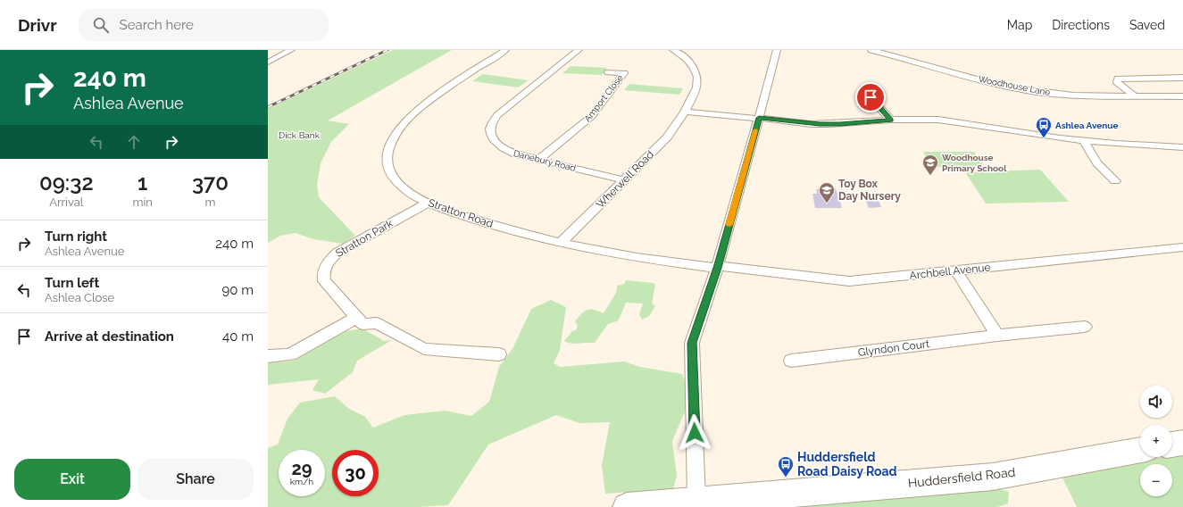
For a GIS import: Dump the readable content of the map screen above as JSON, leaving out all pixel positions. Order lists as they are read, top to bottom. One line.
{"streets":{"main road":["Huddersfield Road"],"street":["Woodhouse Lane","Amport Close","Danebury Road","Wherwell Road","Stratton Road","Stratton Park","Archbell Avenue","Glyndon Court"]},"crossings":[["Amport Close","Danebury Road"],["Danebury Road","Wherwell Road"],["Wherwell Road","Stratton Road"],["Stratton Road","Stratton Park"],["Stratton Road","Archbell Avenue"]],"parks":["Dick Bank"],"places":{"bus stop":["Ashlea Avenue","Huddersfield Road Daisy Road"],"school or university":["Woodhouse Primary School","Toy Box Day Nursery"]},"page":{"header":"Drivr","search":"Search here","nav":["Map","Directions","Saved"],"turn":["240 m","Ashlea Avenue"],"eta":["09:32","Arrival","1","min","370","m"],"list":[{"name":"Turn right","note":"Ashlea Avenue","value":"240 m"},{"name":"Turn left","note":"Ashlea Close","value":"90 m"},{"name":"Arrive at destination","value":"40 m"}],"map_buttons":["+","−"],"speed":"29 km/h","limit":"30","buttons":["Exit","Share"]}}
